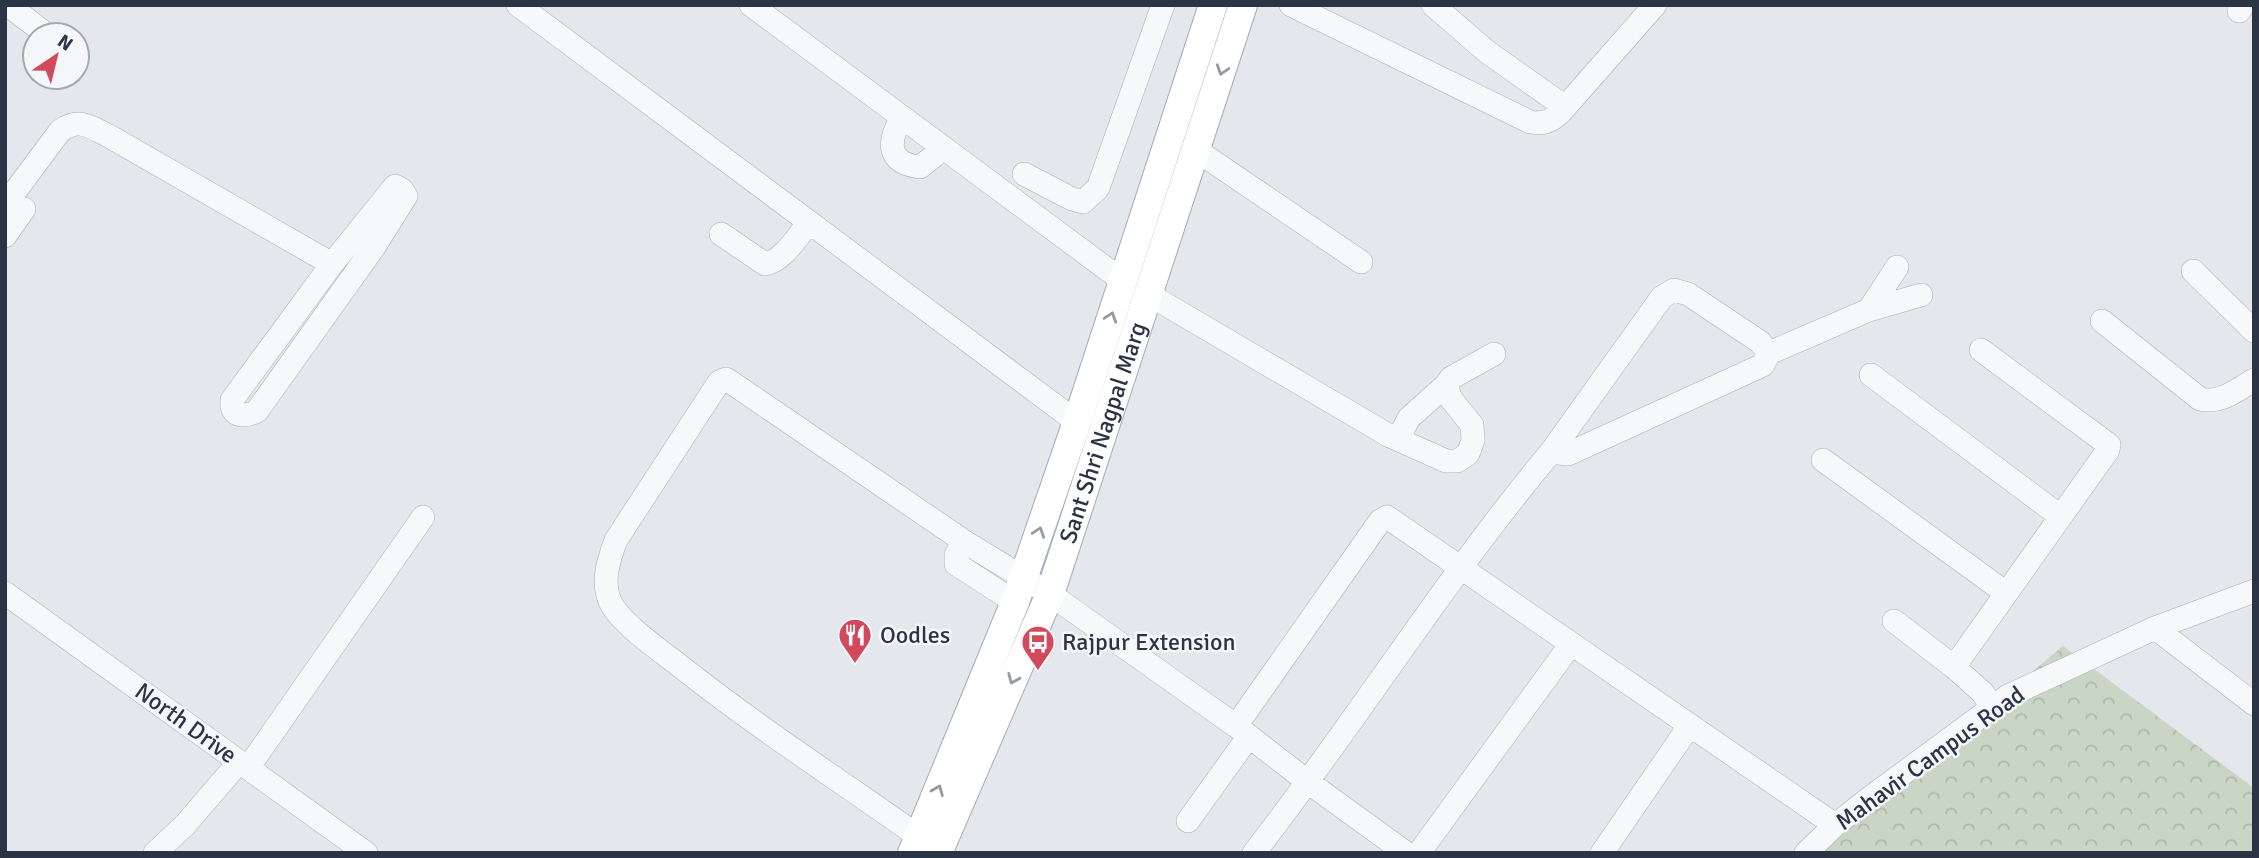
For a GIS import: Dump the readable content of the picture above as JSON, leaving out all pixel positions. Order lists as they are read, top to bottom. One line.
{"streets":{"main road":["Sant Shri Nagpal Marg"],"street":["North Drive","Mahavir Campus Road"]},"places":{"restaurant":["Oodles"],"bus stop":["Rajpur Extension"]},"north":"top right"}
